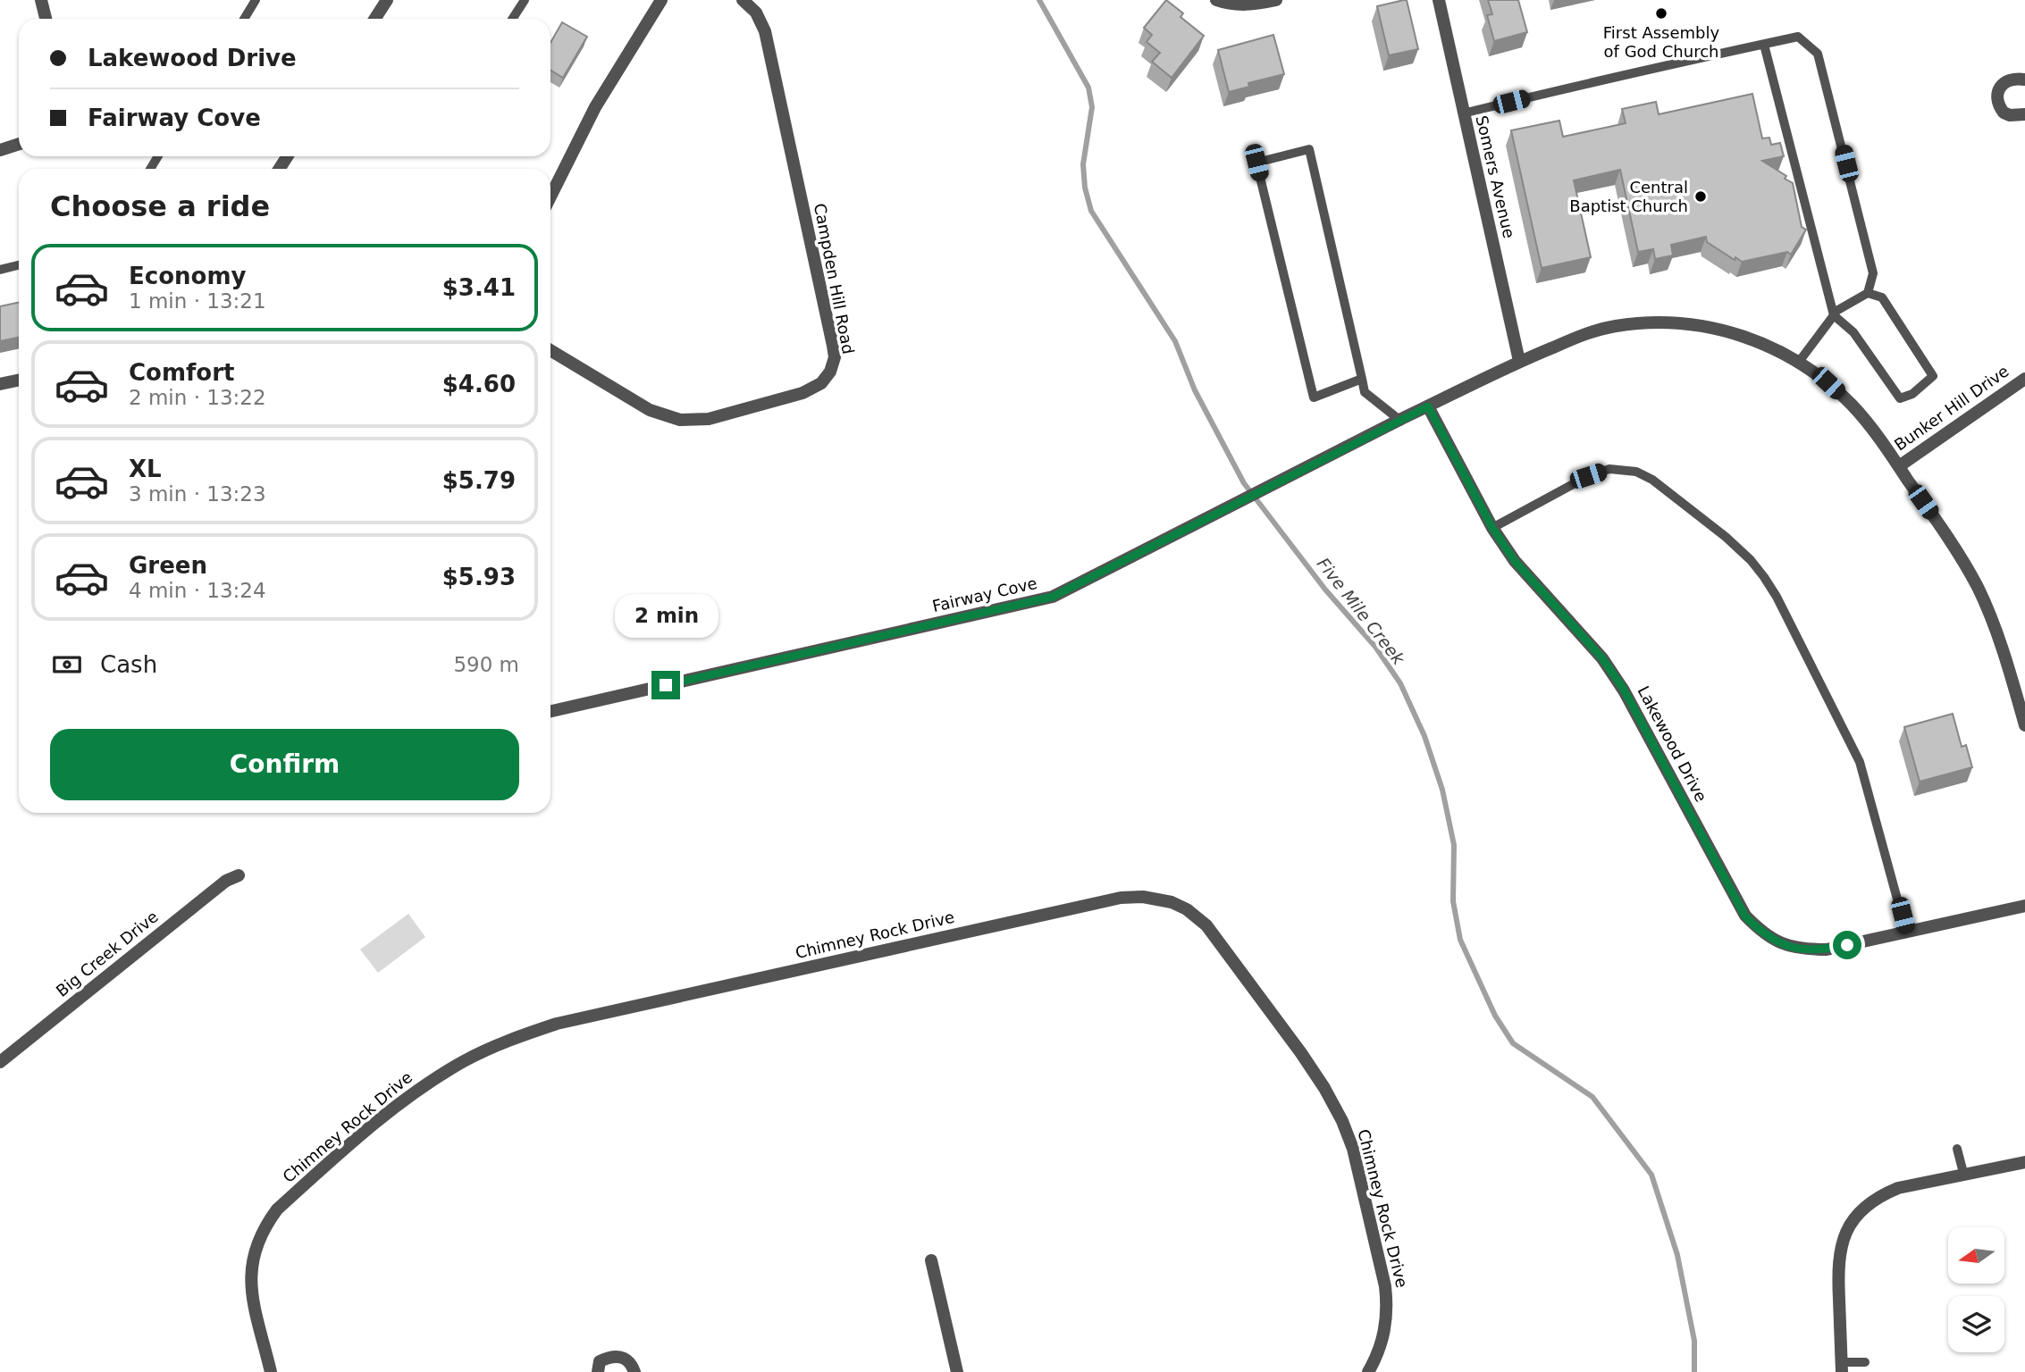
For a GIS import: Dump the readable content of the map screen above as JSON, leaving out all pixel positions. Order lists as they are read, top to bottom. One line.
{"streets":{"street":["Somers Avenue","Campden Hill Road","Bunker Hill Drive","Fairway Cove","Lakewood Drive","Chimney Rock Drive","Big Creek Drive"]},"crossings":[["Fairway Cove","Lakewood Drive"]],"water":["Five Mile Creek"],"places":["First Assembly of God Church","Central Baptist Church"],"north":"left","page":{"banner":["Lakewood Drive","Fairway Cove"],"heading":"Choose a ride","list":[{"name":"Economy","note":"1 min · 13:21","value":"$3.41"},{"name":"Comfort","note":"2 min · 13:22","value":"$4.60"},{"name":"XL","note":"3 min · 13:23","value":"$5.79"},{"name":"Green","note":"4 min · 13:24","value":"$5.93"}],"bubble":"2 min","pay":["Cash","590 m"],"buttons":"Confirm"}}
